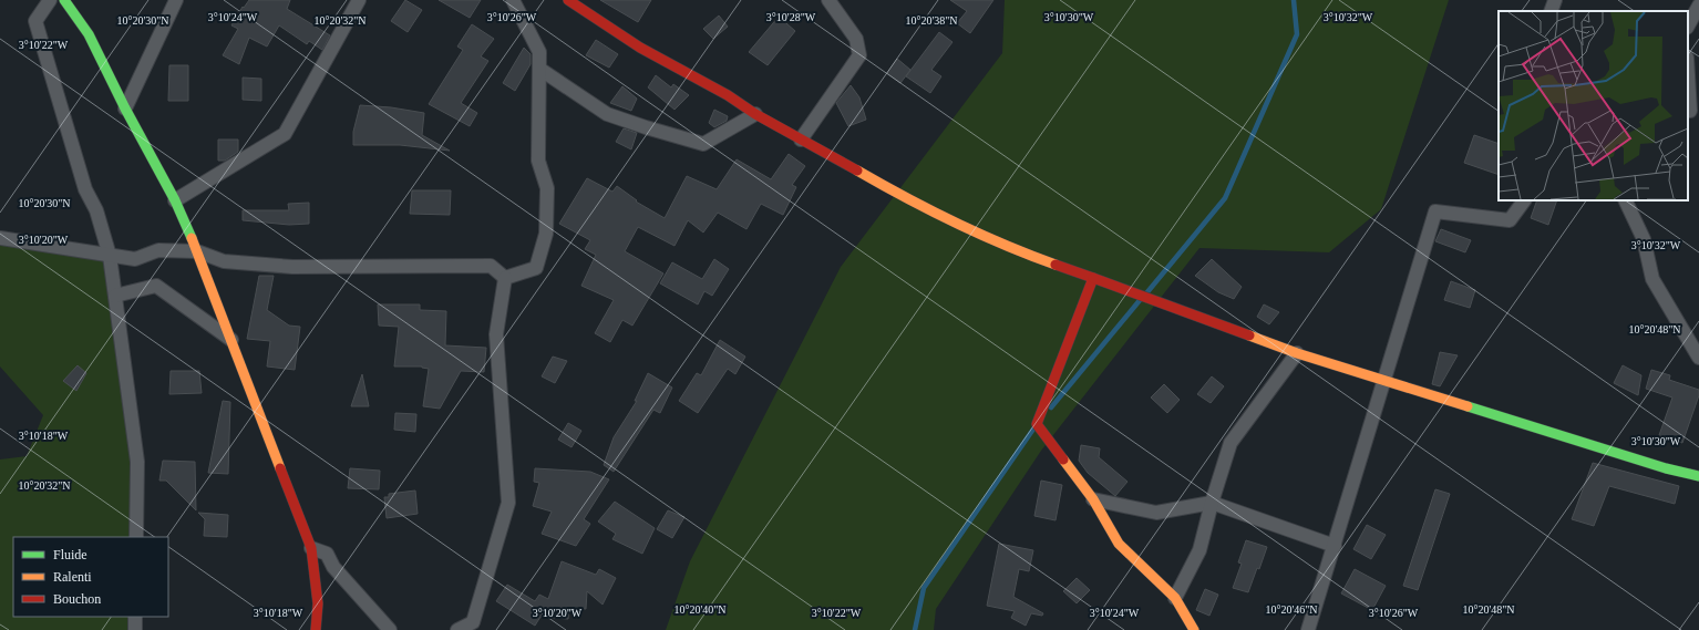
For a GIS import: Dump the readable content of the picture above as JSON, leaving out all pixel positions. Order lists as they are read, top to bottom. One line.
{"legend":["Fluide","Ralenti","Bouchon"],"coordinates":["3°10'24\"W","3°10'26\"W","3°10'28\"W","3°10'30\"W","3°10'32\"W","10°20'30\"N","10°20'32\"N","10°20'38\"N","3°10'22\"W","3°10'20\"W","10°20'48\"N","3°10'18\"W","10°20'40\"N","10°20'46\"N"]}
